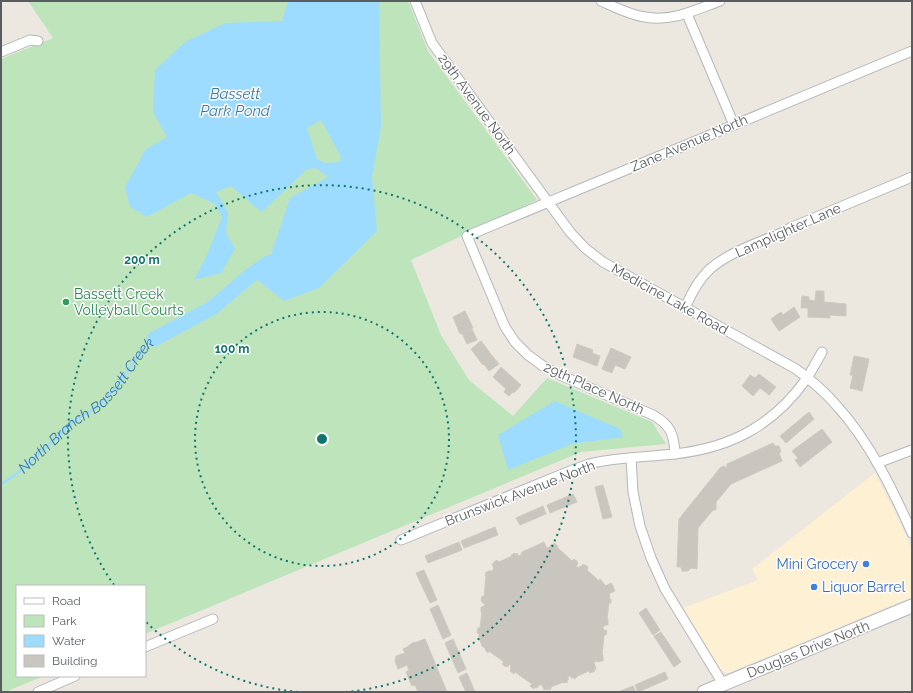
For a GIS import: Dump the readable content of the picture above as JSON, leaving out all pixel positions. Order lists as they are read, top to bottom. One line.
{"streets":{"street":["29th Avenue North","Zane Avenue North","Lamplighter Lane","Medicine Lake Road","29th Place North","Brunswick Avenue North","Douglas Drive North"]},"crossings":[["29th Avenue North","Zane Avenue North"],["29th Avenue North","Medicine Lake Road"],["Zane Avenue North","Medicine Lake Road"],["Zane Avenue North","29th Place North"],["Lamplighter Lane","Medicine Lake Road"],["Medicine Lake Road","Brunswick Avenue North"],["29th Place North","Brunswick Avenue North"]],"water":["Bassett Park Pond","North Branch Bassett Creek"],"places":["Bassett Creek Volleyball Courts","Mini Grocery","Liquor Barrel"],"legend":["Road","Park","Water","Building"],"rings":["200 m","100 m"]}
